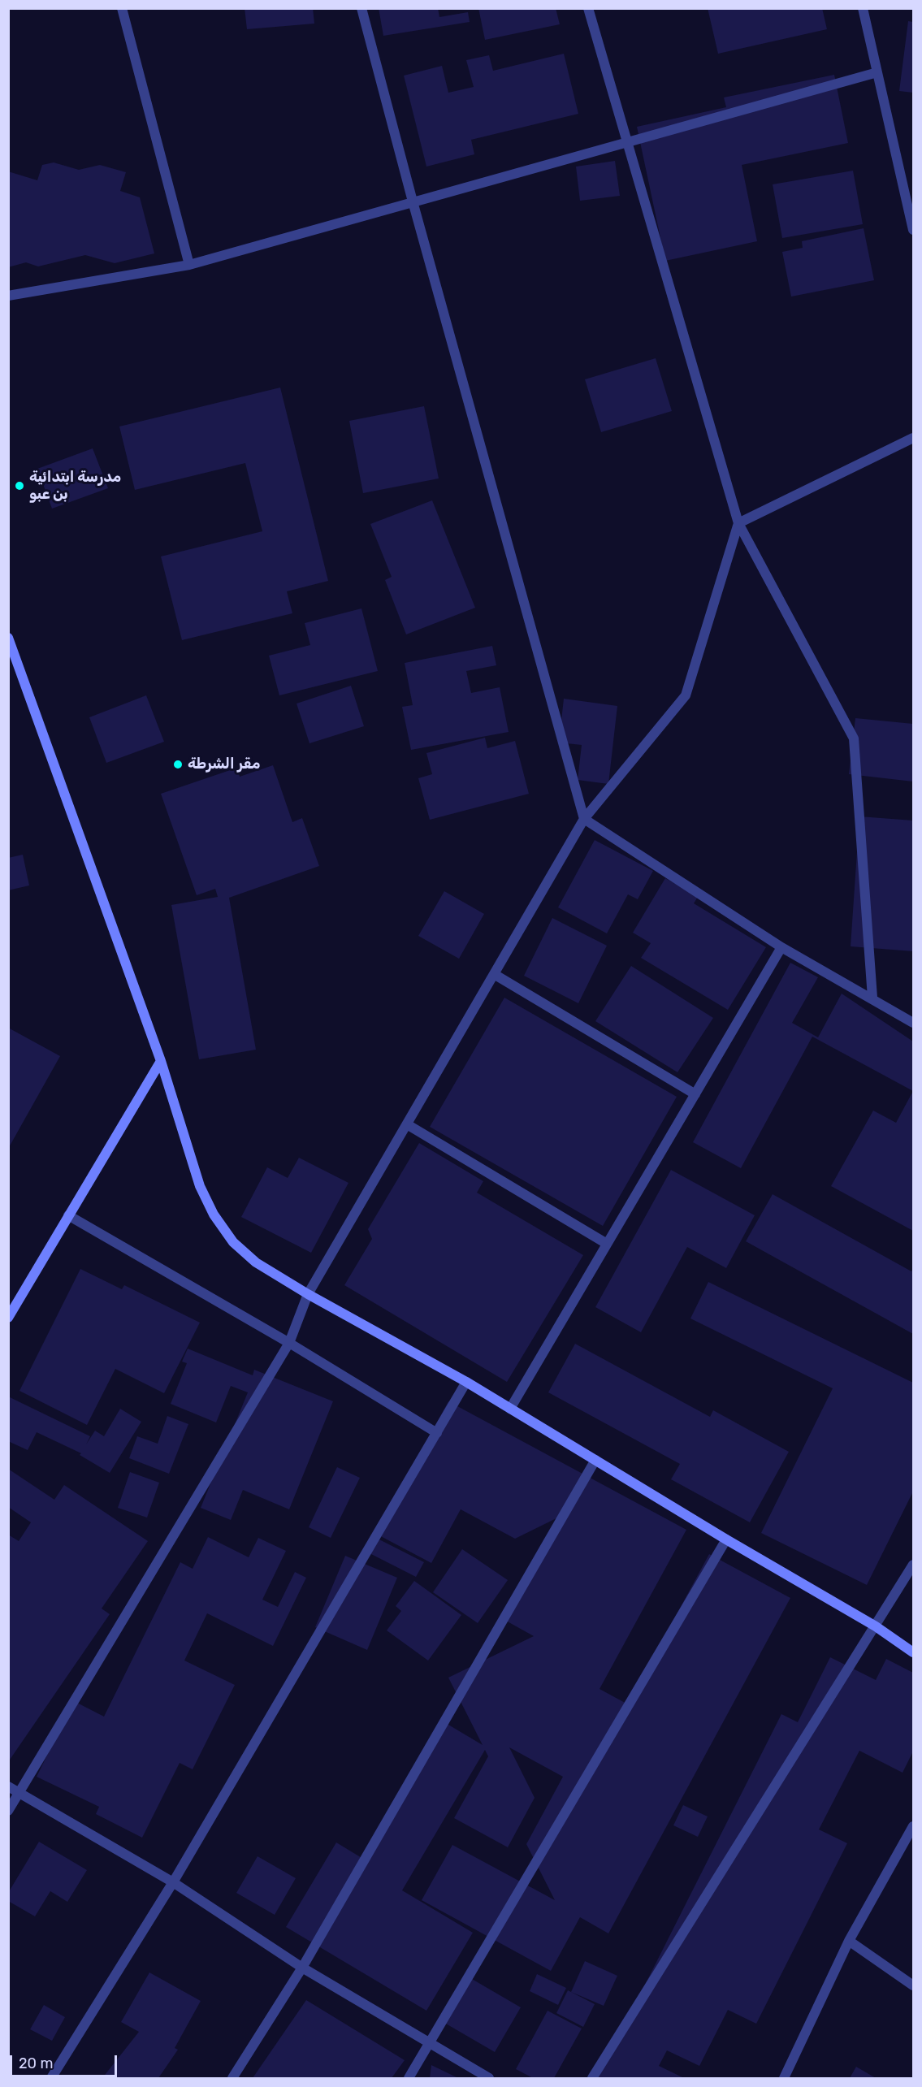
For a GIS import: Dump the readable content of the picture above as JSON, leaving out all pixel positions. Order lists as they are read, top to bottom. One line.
{"places":["مدرسة ابتدائية بن عبو","مقر الشرطة"],"scale_bar":"20 m"}
